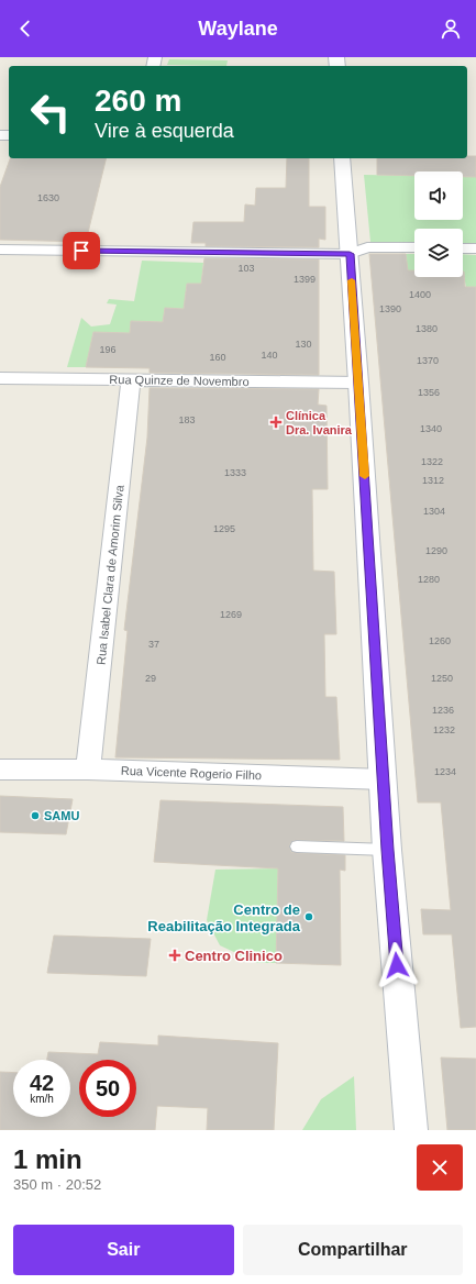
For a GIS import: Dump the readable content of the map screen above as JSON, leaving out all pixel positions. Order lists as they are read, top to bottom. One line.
{"streets":{"street":["Rua Quinze de Novembro","Rua Isabel Clara de Amorim Silva","Rua Vicente Rogerio Filho"]},"crossings":[["Rua Quinze de Novembro","Rua Isabel Clara de Amorim Silva"],["Rua Isabel Clara de Amorim Silva","Rua Vicente Rogerio Filho"]],"places":{"health":["Clínica Dra. Ivanira","Centro Clinico"],"other":["SAMU","Centro de Reabilitação Integrada"]},"house_numbers":["1630","103","1399","1400","1390","1380","130","196","140","160","1370","1356","183","1340","1322","1333","1312","1304","1295","1290","1280","1269","1260","37","29","1250","1236","1232","1234"],"page":{"header":"Waylane","turn":["260 m","Vire à esquerda"],"speed":"42 km/h","limit":"50","heading":["1 min","350 m · 20:52"],"buttons":["Sair","Compartilhar"]}}
